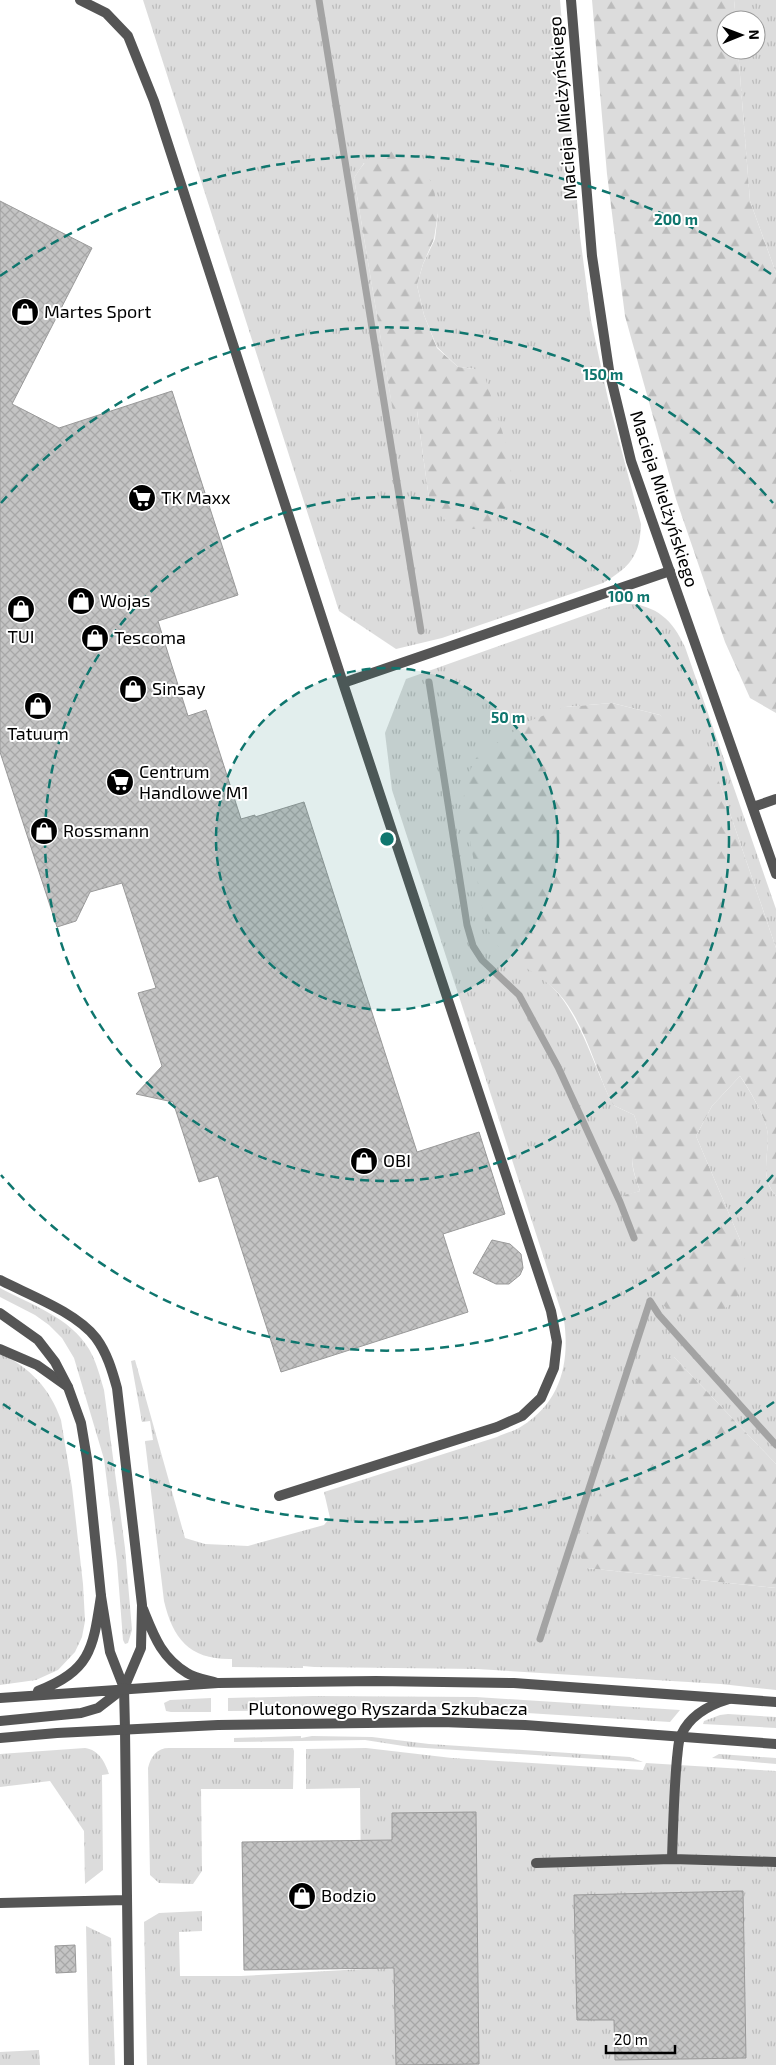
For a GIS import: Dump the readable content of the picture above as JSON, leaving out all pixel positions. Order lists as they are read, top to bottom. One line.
{"streets":{"street":["Macieja Mielżyńskiego","Plutonowego Ryszarda Szkubacza"]},"places":{"shop":["Martes Sport","Wojas","TUI","Tescoma","Sinsay","Tatuum","Rossmann","OBI","Bodzio"],"supermarket":["TK Maxx","Centrum Handlowe M1"]},"scale_bar":"20 m","north":"right","rings":["200 m","150 m","100 m","50 m"]}
